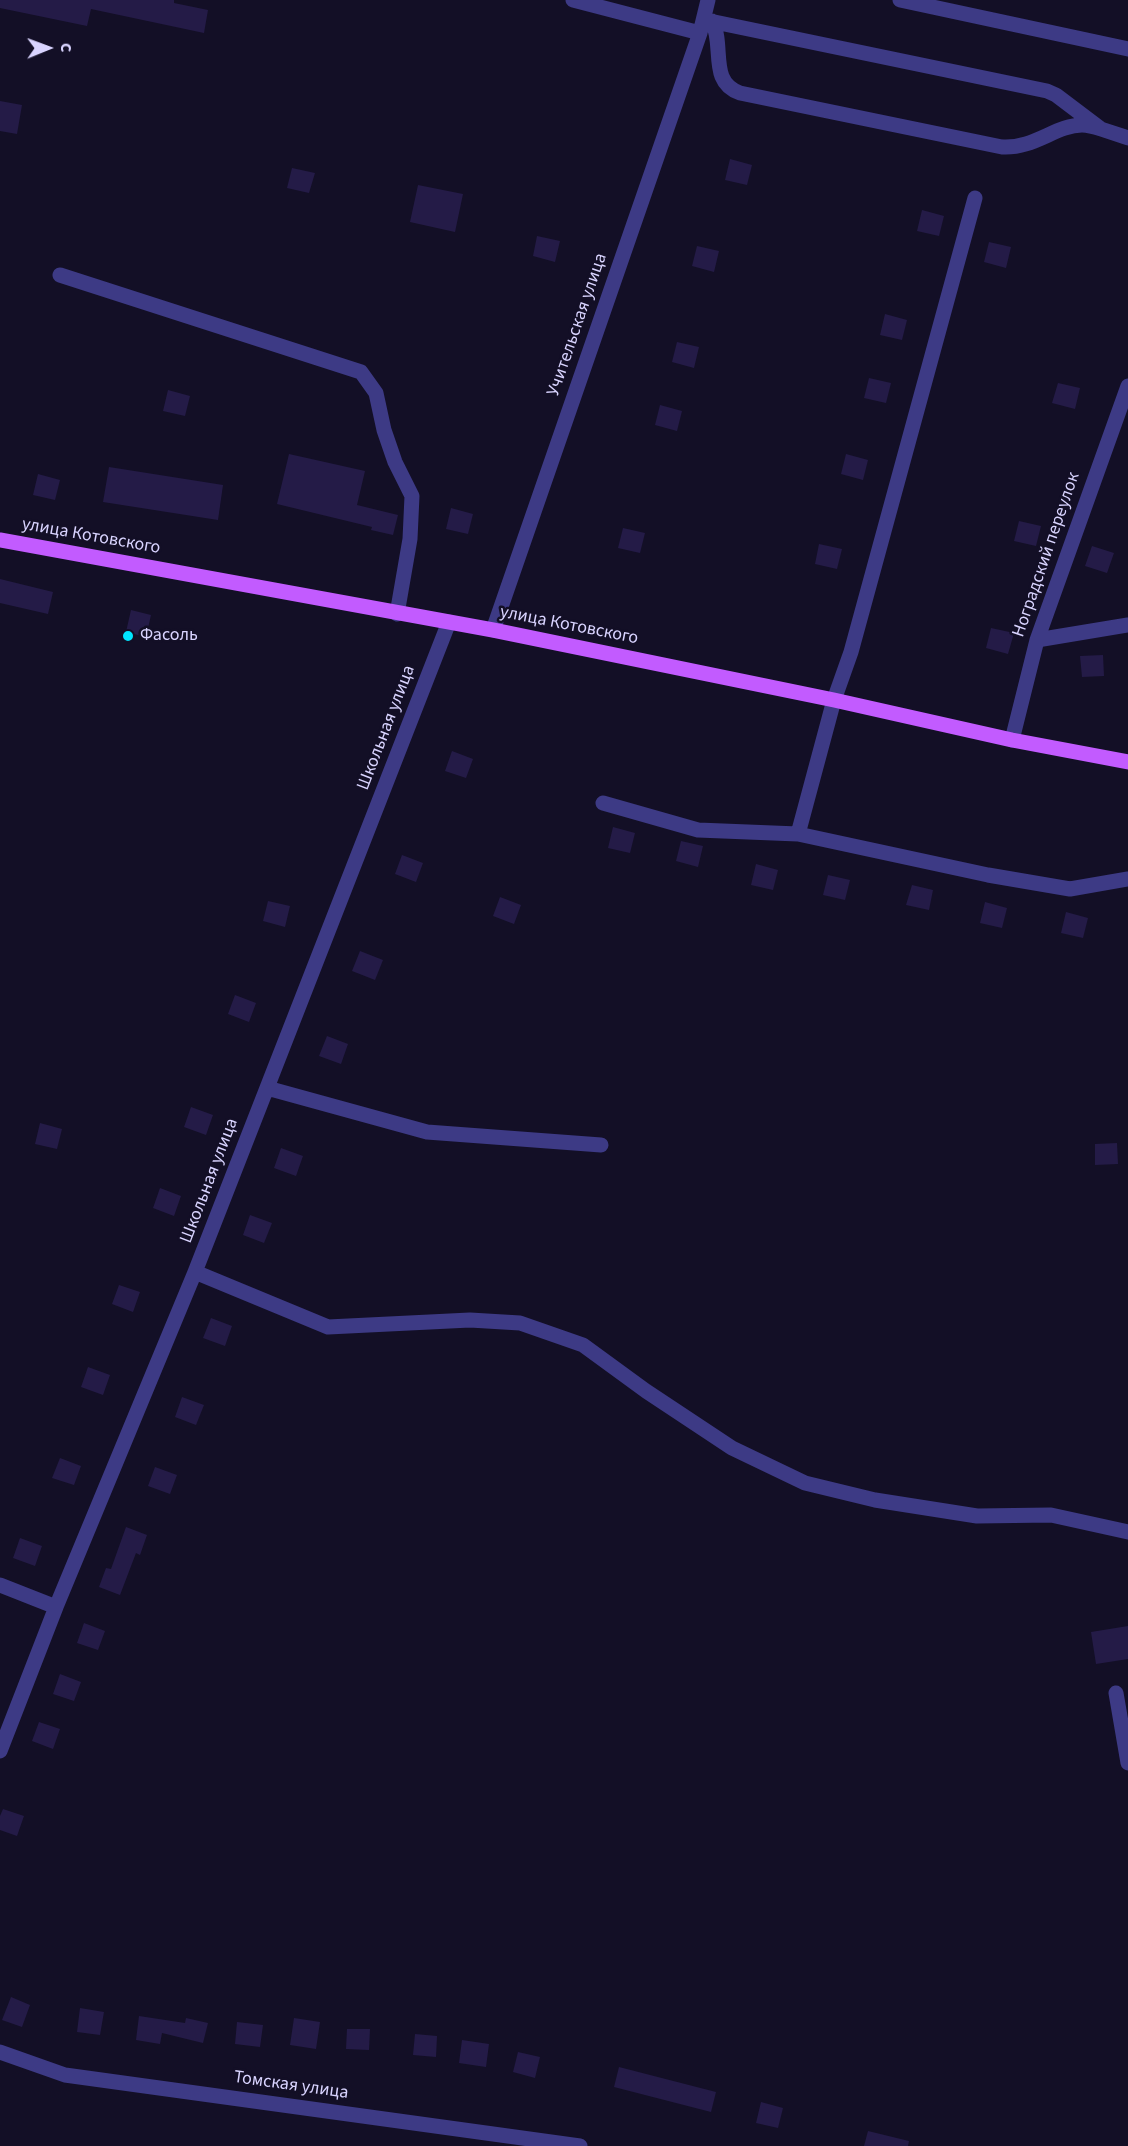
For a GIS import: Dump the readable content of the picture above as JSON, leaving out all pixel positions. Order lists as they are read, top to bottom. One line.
{"streets":{"main road":["улица Котовского"],"street":["Учительская улица","Ноградский переулок","Школьная улица","Томская улица"]},"crossings":[["Учительская улица","улица Котовского"],["улица Котовского","Ноградский переулок"],["улица Котовского","Школьная улица"]],"places":["Фасоль"],"north":"right"}
